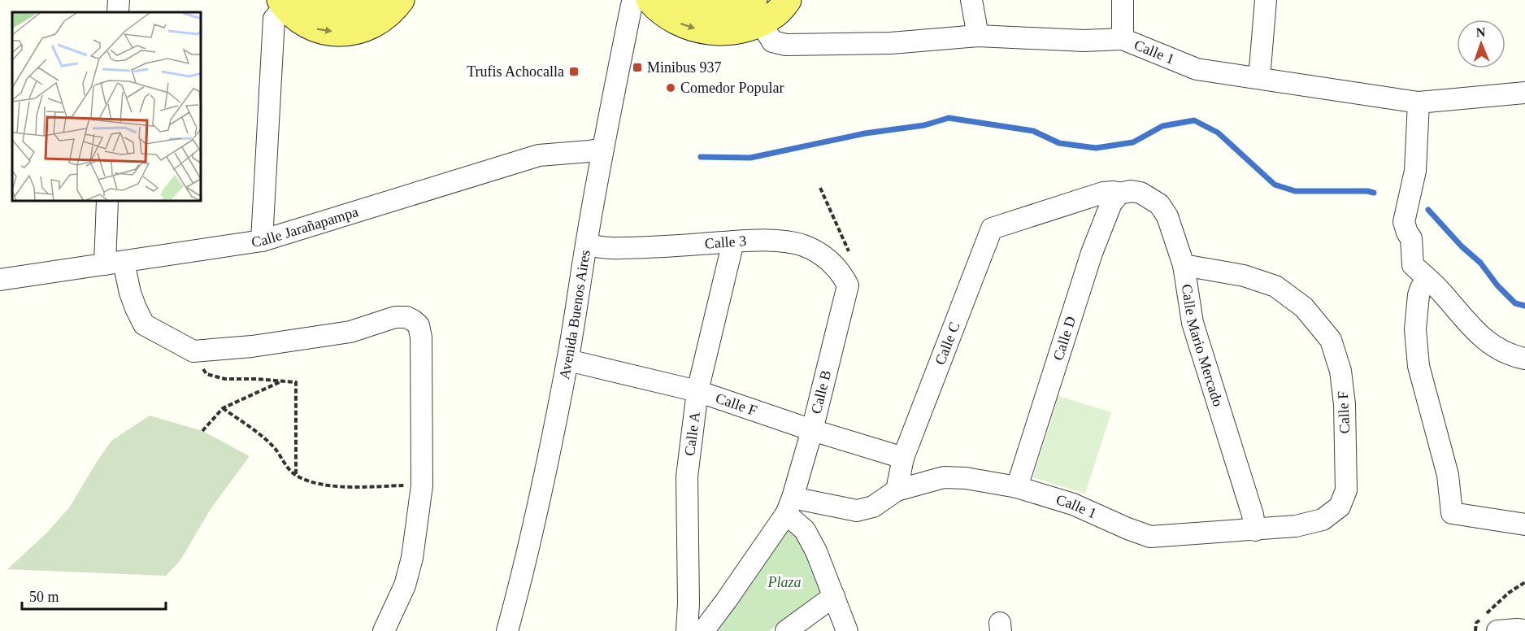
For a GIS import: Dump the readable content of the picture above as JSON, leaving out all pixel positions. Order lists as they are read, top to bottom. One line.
{"streets":{"street":["Calle 1","Calle Jarañapampa","Calle 3","Avenida Buenos Aires","Calle D","Calle C","Calle Mario Mercado","Calle B","Calle F","Calle A"]},"crossings":[["Calle 1","Calle D"],["Calle 1","Calle C"],["Calle 1","Calle Mario Mercado"],["Calle 1","Calle B"],["Calle 1","Calle F"],["Calle Jarañapampa","Avenida Buenos Aires"],["Calle 3","Avenida Buenos Aires"],["Calle 3","Calle B"],["Calle 3","Calle A"],["Avenida Buenos Aires","Calle F"],["Calle D","Calle C"],["Calle D","Calle Mario Mercado"],["Calle C","Calle Mario Mercado"],["Calle C","Calle F"],["Calle Mario Mercado","Calle F"],["Calle B","Calle F"],["Calle F","Calle A"]],"parks":["Plaza"],"places":{"transit":["Minibus 937","Trufis Achocalla"],"other":["Comedor Popular"]},"scale_bar":"50 m","north":"top"}
